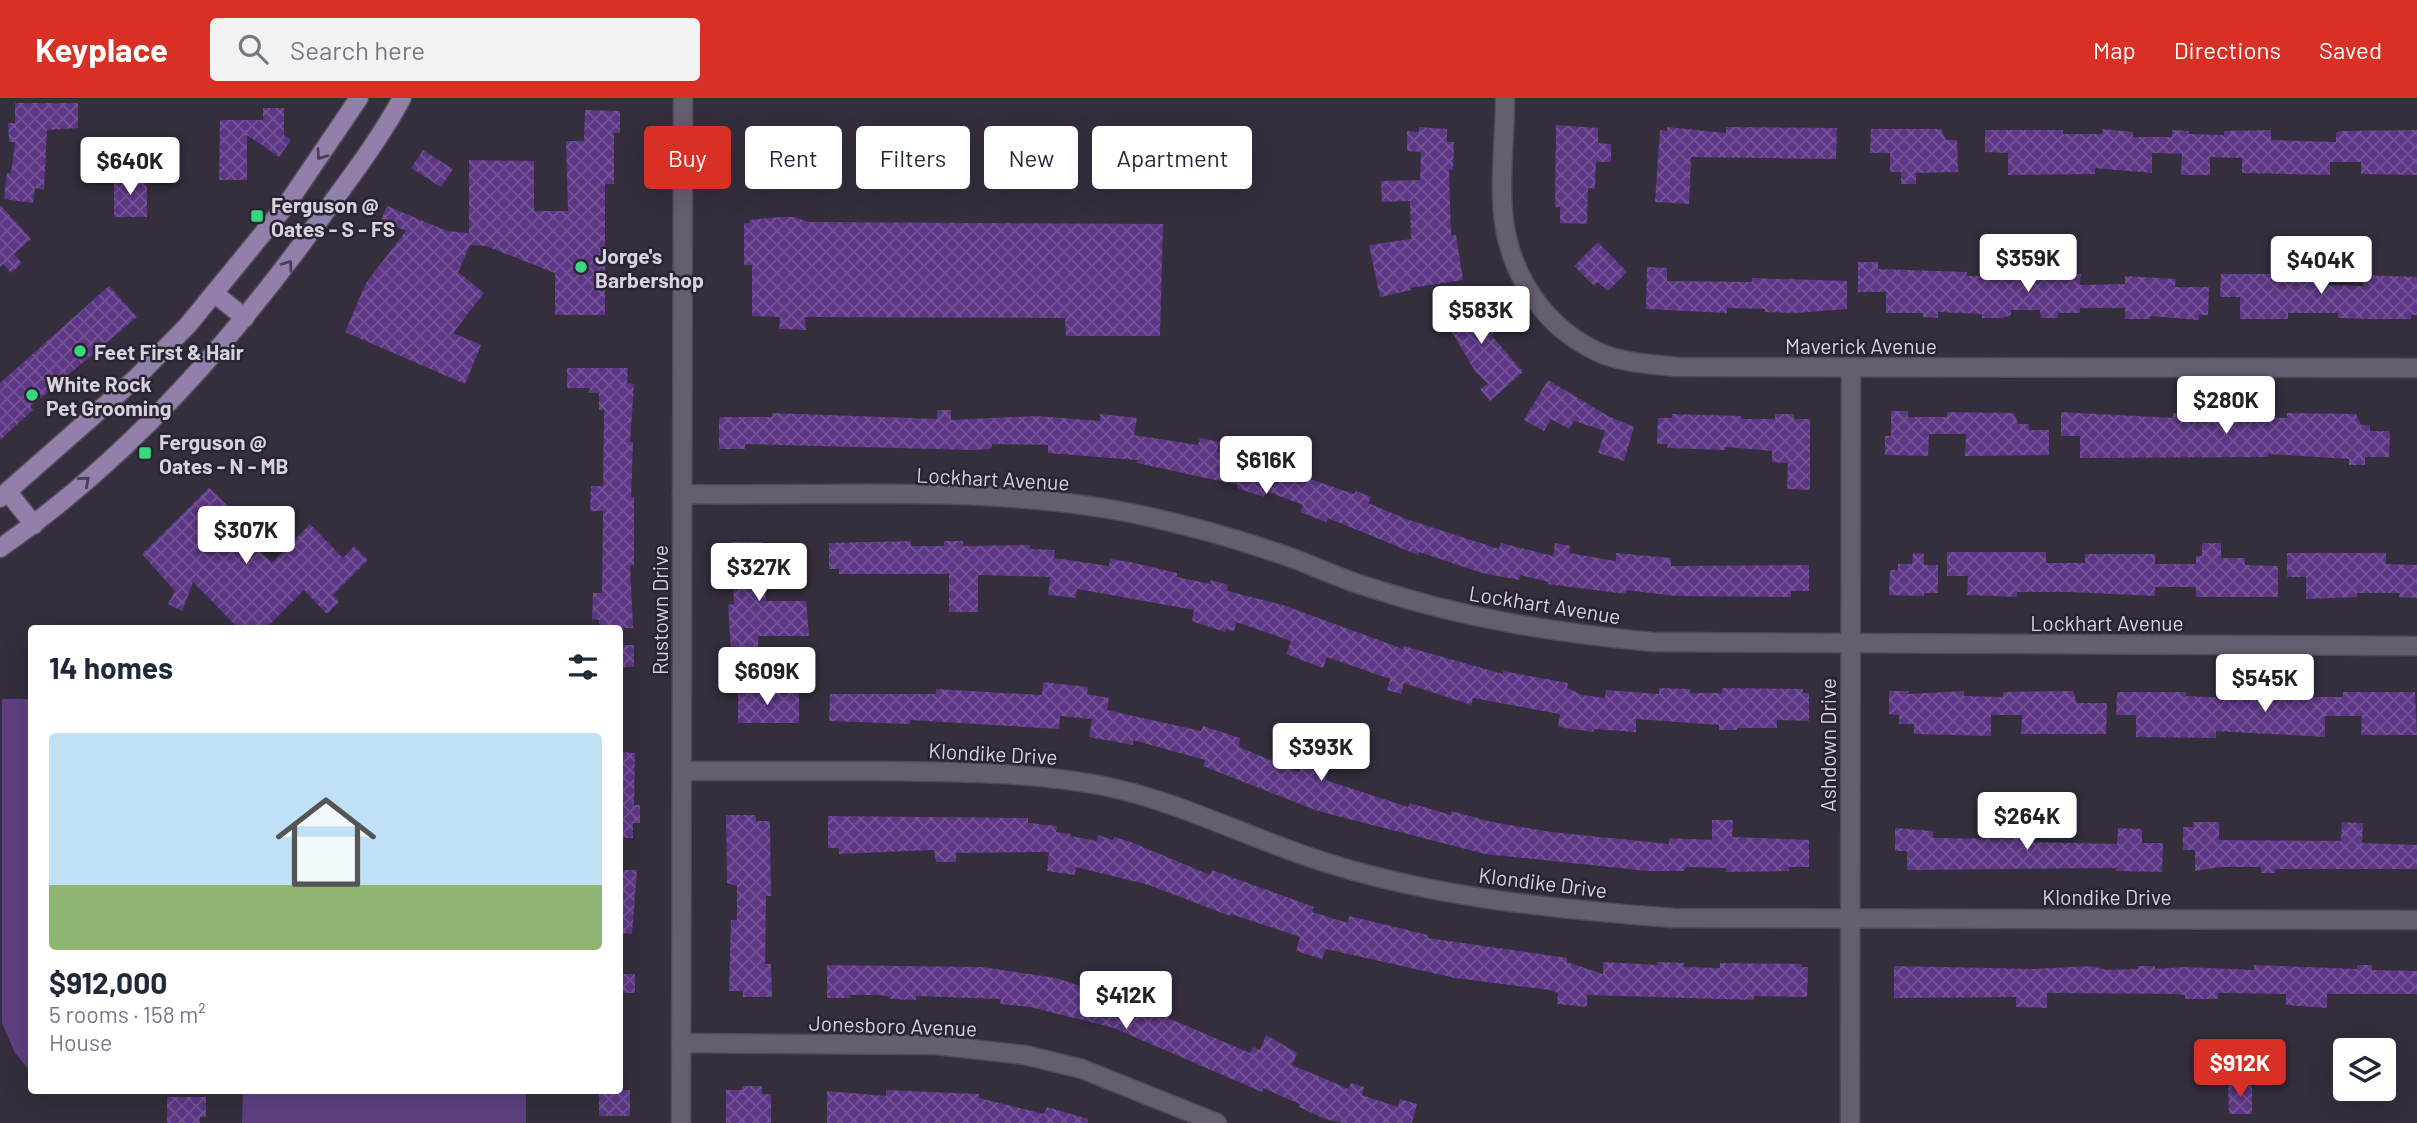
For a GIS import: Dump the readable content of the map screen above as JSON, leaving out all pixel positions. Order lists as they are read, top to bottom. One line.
{"streets":{"street":["Maverick Avenue","Lockhart Avenue","Rustown Drive","Ashdown Drive","Klondike Drive","Jonesboro Avenue"]},"crossings":[["Maverick Avenue","Ashdown Drive"],["Lockhart Avenue","Rustown Drive"],["Lockhart Avenue","Ashdown Drive"],["Rustown Drive","Klondike Drive"],["Rustown Drive","Jonesboro Avenue"],["Ashdown Drive","Klondike Drive"]],"places":{"transit":["Ferguson @ Oates - S - FS","Ferguson @ Oates - N - MB"],"other":["Jorge's Barbershop","Feet First & Hair","White Rock Pet Grooming"]},"page":{"header":"Keyplace","search":"Search here","nav":["Map","Directions","Saved"],"chip":["Buy","Rent","Filters","New","Apartment"],"price":["$640K","$359K","$404K","$583K","$280K","$616K","$307K","$327K","$609K","$545K","$393K","$264K","$412K","$912K"],"heading":"14 homes","list":[{"name":"$912,000","note":"5 rooms · 158 m² · House"}]}}
